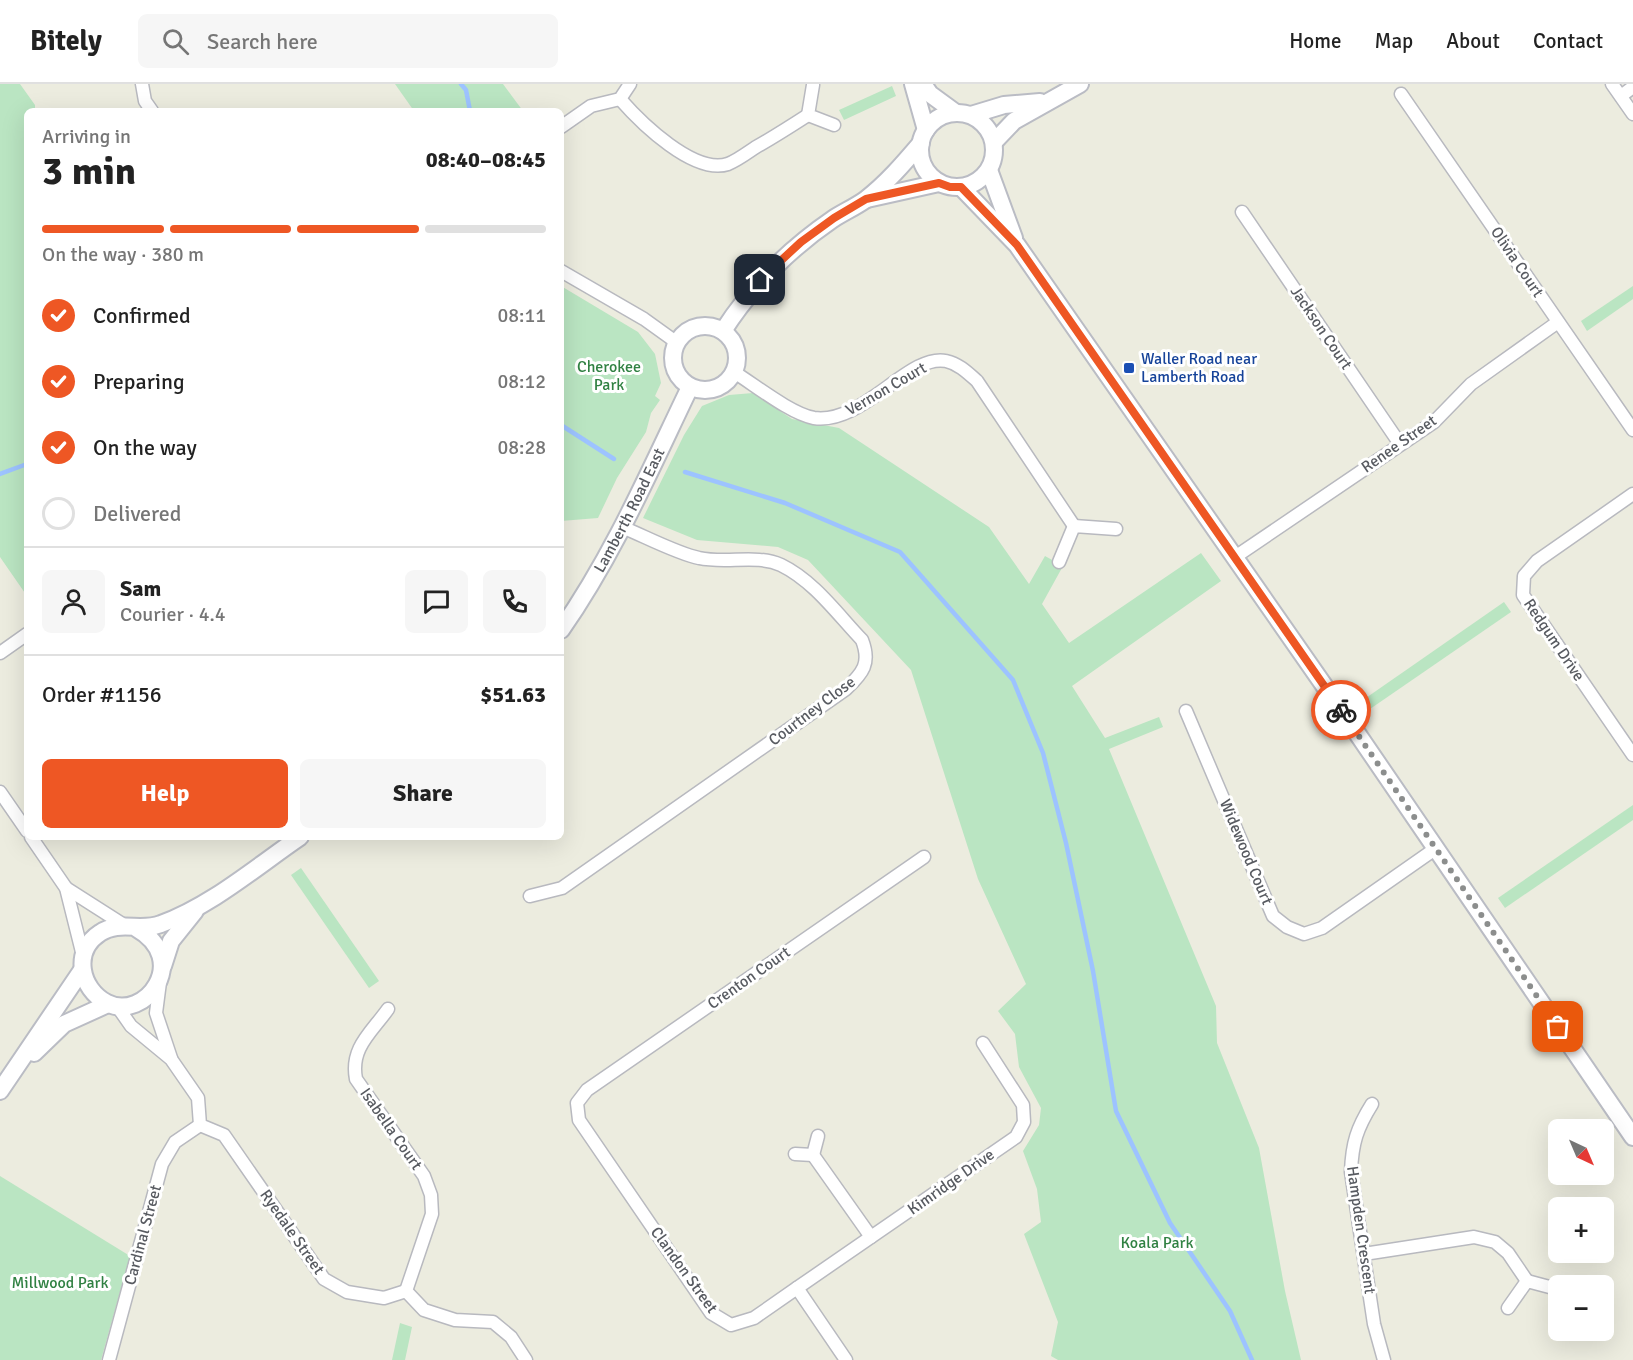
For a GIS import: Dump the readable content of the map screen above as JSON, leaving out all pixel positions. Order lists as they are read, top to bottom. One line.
{"streets":{"street":["Olivia Court","Jackson Court","Vernon Court","Renee Street","Lamberth Road East","Redgum Drive","Courtney Close","Widewood Court","Crenton Court","Isabella Court","Kimridge Drive","Hampden Crescent","Ryedale Street","Cardinal Street","Clandon Street"]},"crossings":[["Olivia Court","Renee Street"],["Jackson Court","Renee Street"],["Vernon Court","Lamberth Road East"],["Lamberth Road East","Courtney Close"],["Crenton Court","Clandon Street"],["Isabella Court","Ryedale Street"],["Kimridge Drive","Clandon Street"],["Ryedale Street","Cardinal Street"]],"parks":["Cherokee Park","Koala Park","Millwood Park"],"places":{"transit":["Waller Road near Lamberth Road"]},"north":"bottom right","page":{"header":"Bitely","search":"Search here","nav":["Home","Map","About","Contact"],"heading":["3 min","Arriving in","08:40–08:45"],"panel":["Sam","Courier · 4.4","Order #1156","$51.63"],"bar":"On the way · 380 m","list":[["Confirmed","08:11"],["Preparing","08:12"],["On the way","08:28"],"Delivered"],"buttons":["Help","Share"],"map_buttons":["+","−"]}}
